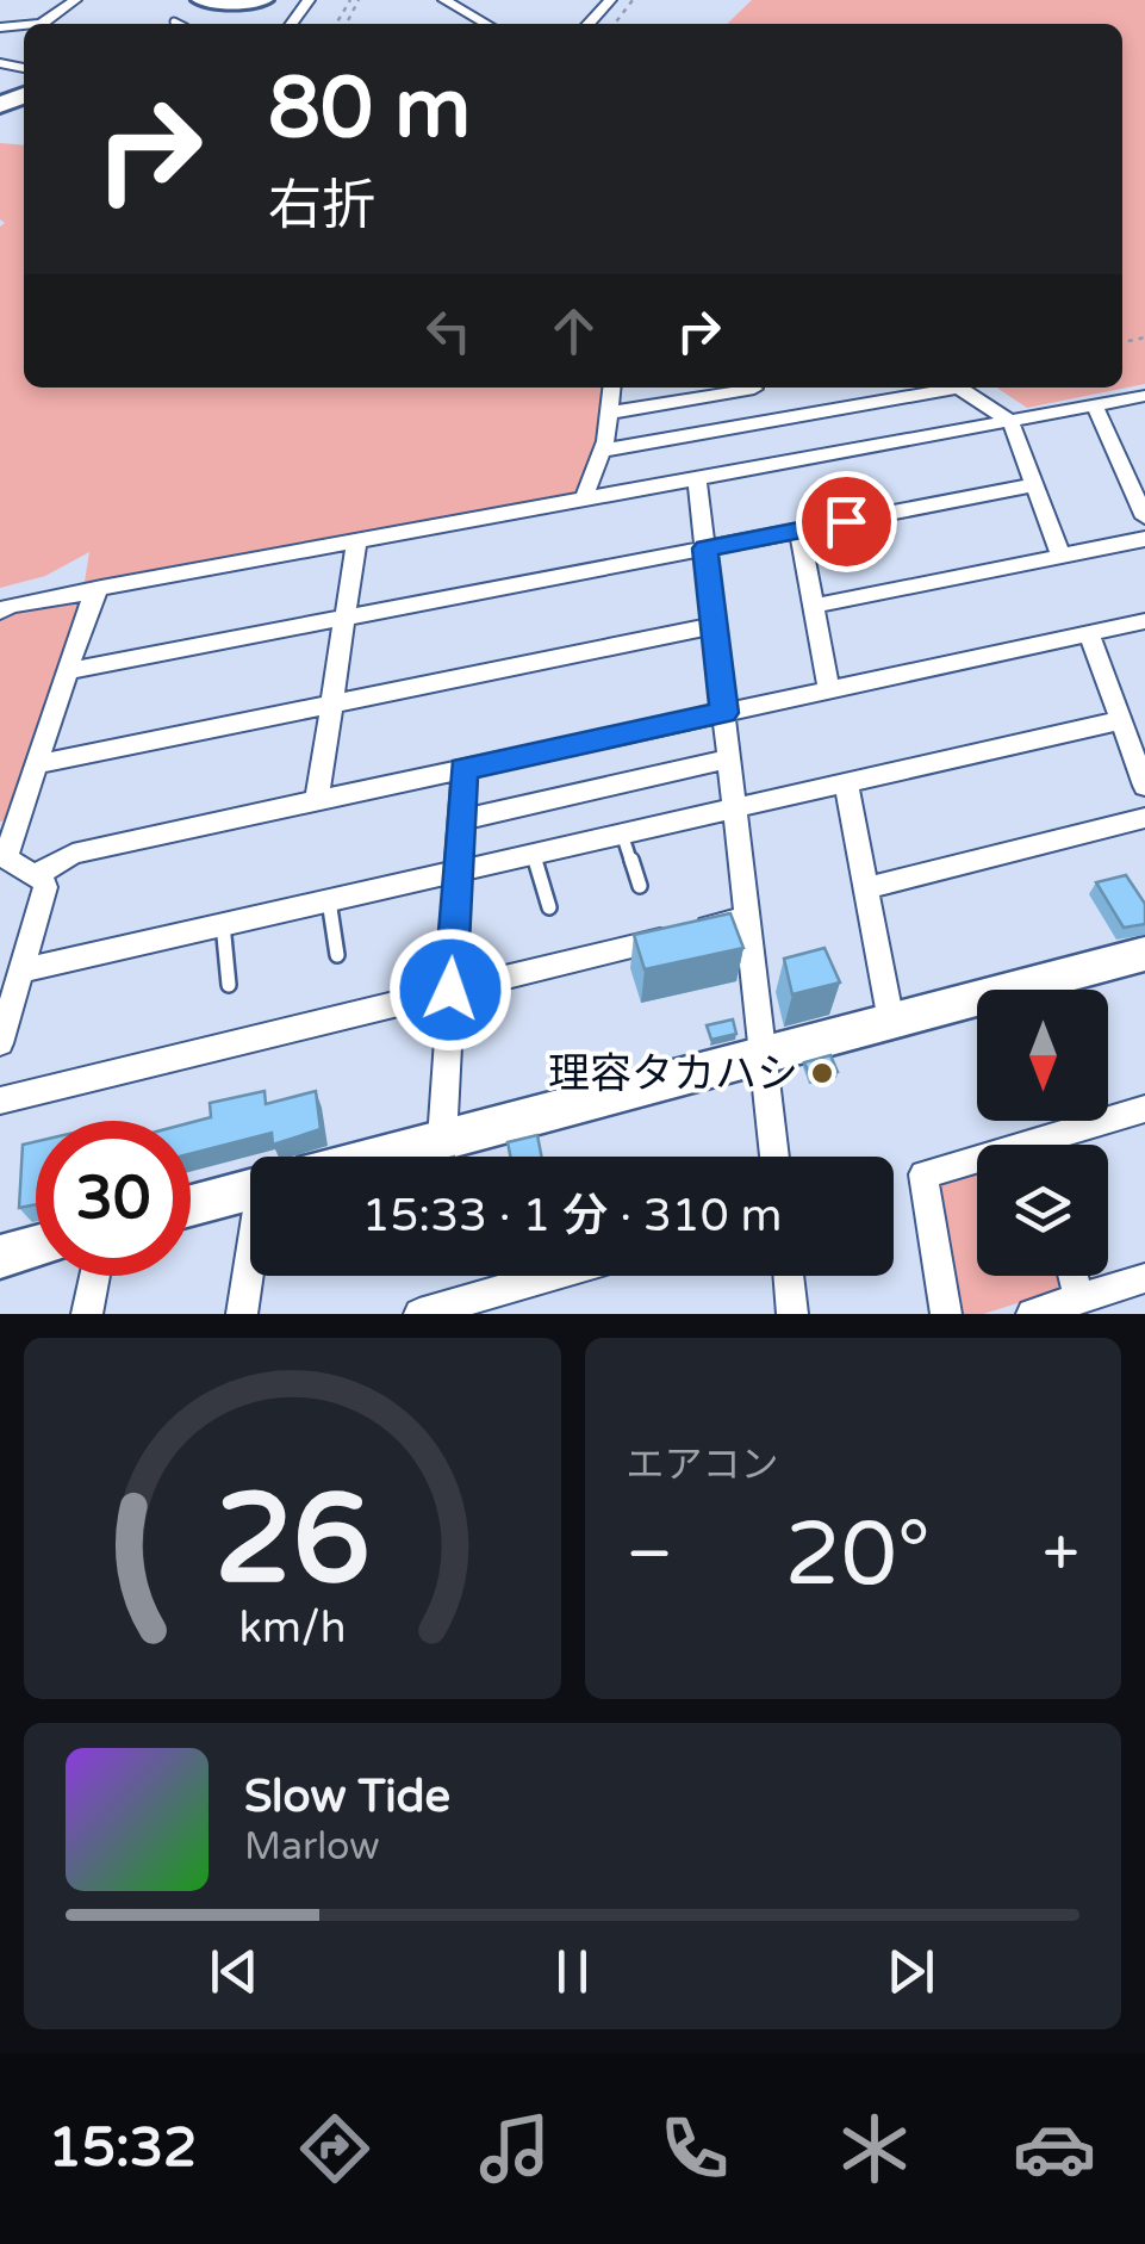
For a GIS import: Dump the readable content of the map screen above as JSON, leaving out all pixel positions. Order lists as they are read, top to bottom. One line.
{"places":["理容タカハシ"],"north":"bottom","page":{"turn":["80 m","右折"],"limit":"30","trip":"15:33 · 1 分 · 310 m","tile":"エアコン","heat":["−","20°","+"],"song":["Slow Tide","Marlow"],"tabs":"15:32","gauge":["26","km/h"]}}
